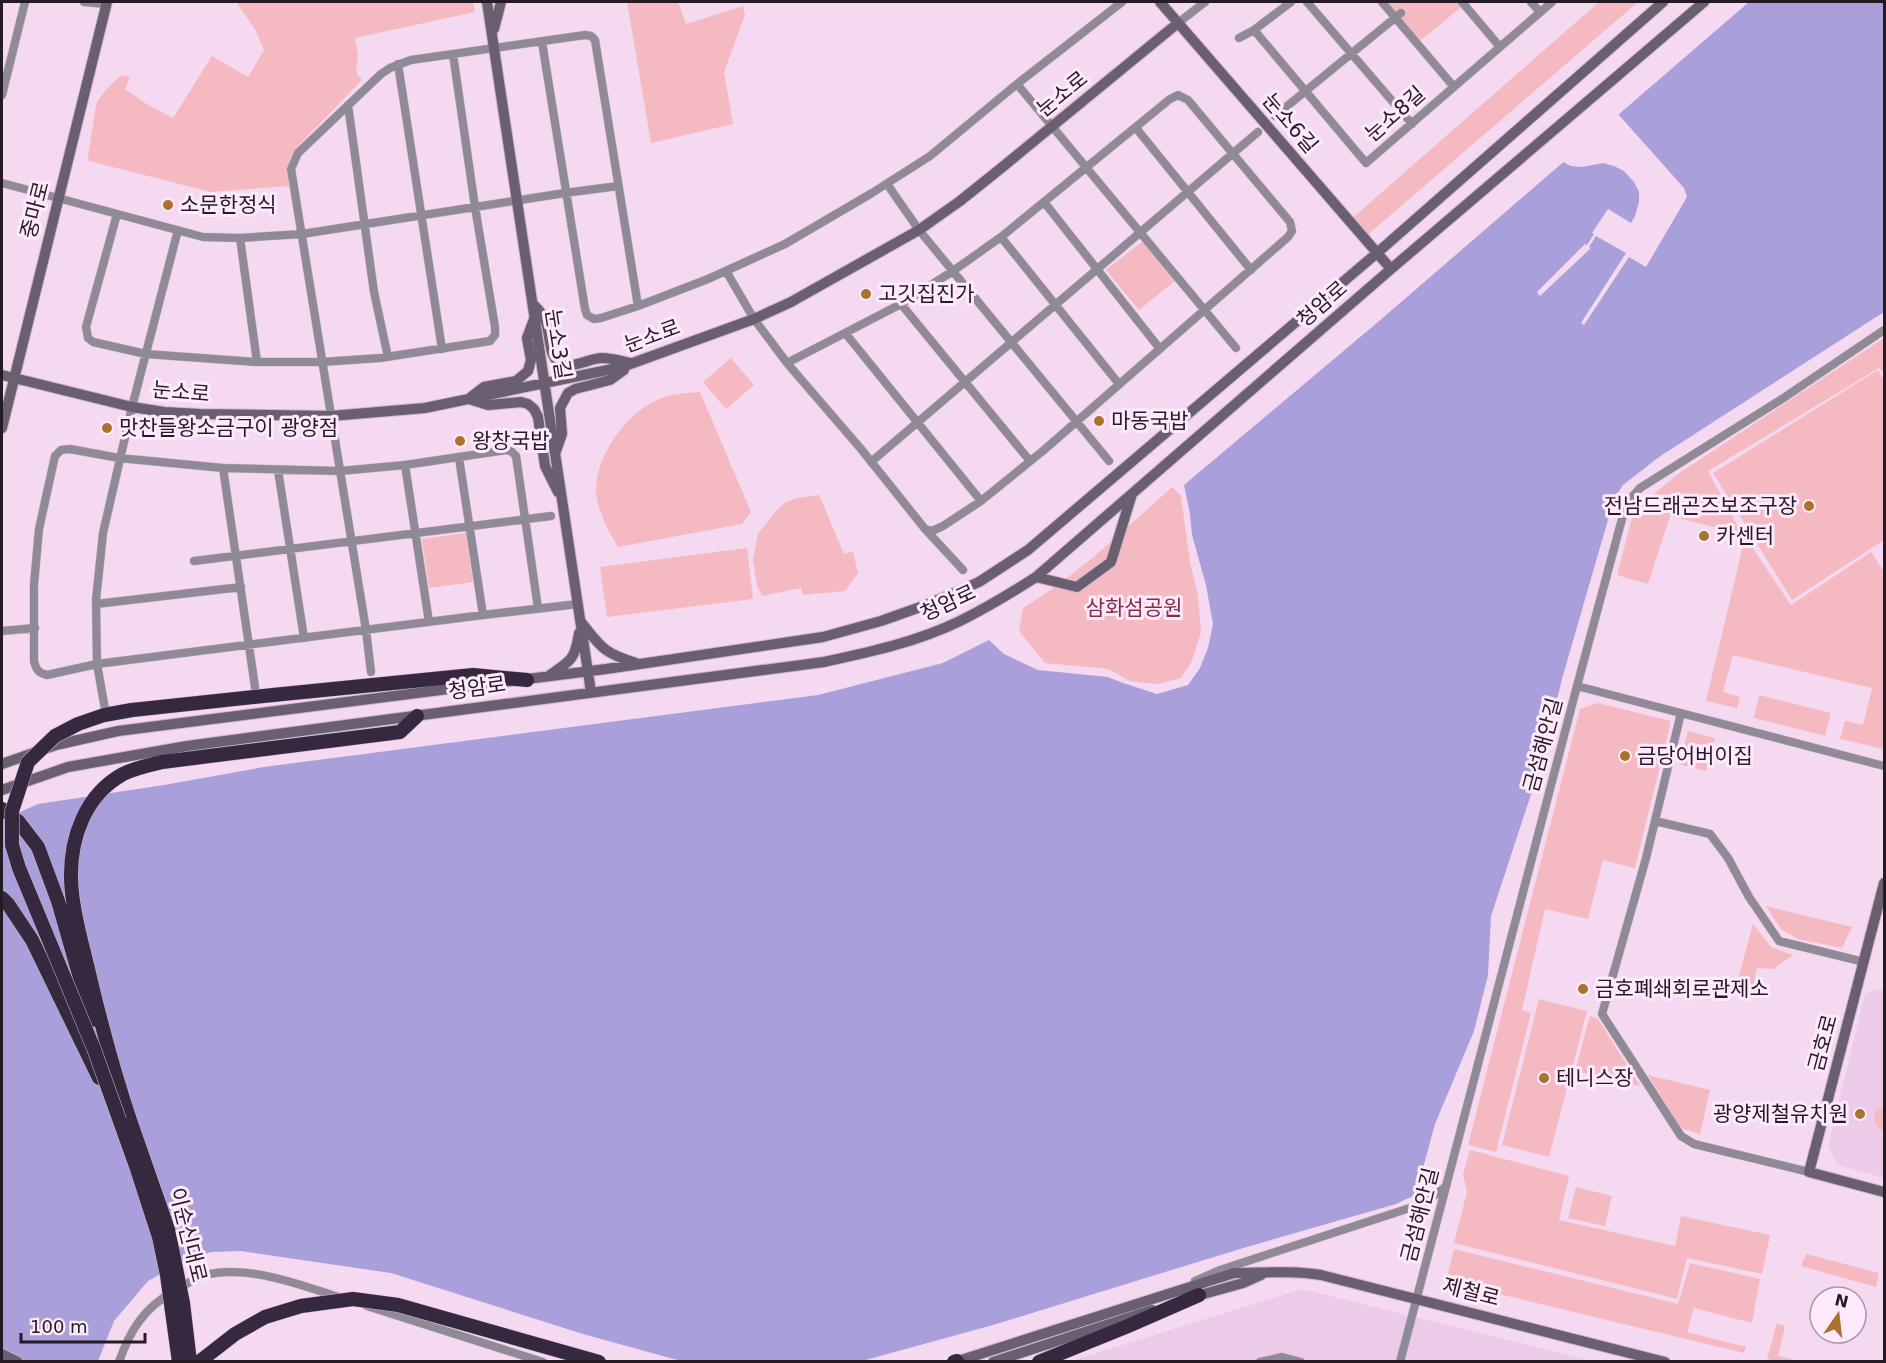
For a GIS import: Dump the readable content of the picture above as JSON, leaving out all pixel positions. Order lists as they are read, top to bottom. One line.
{"streets":{"highway":["이순신대로"],"main road":["눈소로","눈소6길","중마로","청암로","눈소3길","금호로","제철로"],"street":["눈소8길","금섬해안길"]},"crossings":[["눈소로","눈소6길"],["눈소로","중마로"],["눈소로","눈소3길"],["눈소6길","청암로"],["청암로","눈소3길"],["금섬해안길","제철로"]],"parks":["삼화섬공원"],"places":["소문한정식","고깃집진가","마동국밥","맛찬들왕소금구이 광양점","왕창국밥","전남드래곤즈보조구장","카센터","금당어버이집","금호폐쇄회로관제소","테니스장","광양제철유치원"],"scale_bar":"100 m","north":"top"}
